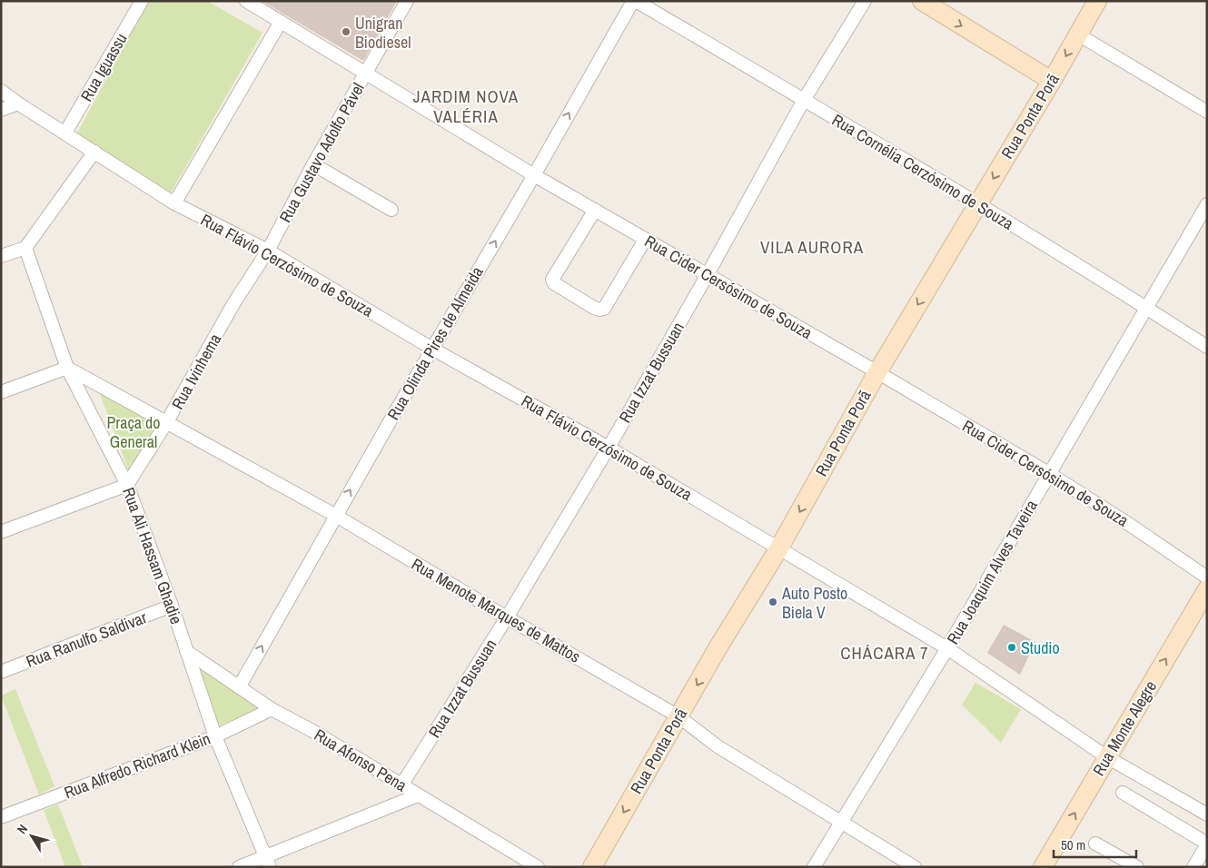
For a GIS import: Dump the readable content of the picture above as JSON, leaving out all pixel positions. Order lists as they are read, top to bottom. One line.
{"streets":{"street":["Rua Iguassu","Rua Ponta Porã","Rua Gustavo Adolfo Pável","Rua Cornélia Cerzósimo de Souza","Rua Flávio Cerzósimo de Souza","Rua Cider Cersósimo de Souza","Rua Olinda Pires de Almeida","Rua Ivinhema","Rua Izzat Bussuan","Rua Ali Hassam Ghadie","Rua Joaquim Alves Taveira","Rua Menote Marques de Mattos","Rua Ranulfo Saldivar","Rua Monte Alegre","Rua Afonso Pena","Rua Alfredo Richard Klein"]},"crossings":[["Rua Iguassu","Rua Flávio Cerzósimo de Souza"],["Rua Ponta Porã","Rua Cornélia Cerzósimo de Souza"],["Rua Ponta Porã","Rua Flávio Cerzósimo de Souza"],["Rua Ponta Porã","Rua Cider Cersósimo de Souza"],["Rua Ponta Porã","Rua Menote Marques de Mattos"],["Rua Gustavo Adolfo Pável","Rua Flávio Cerzósimo de Souza"],["Rua Gustavo Adolfo Pável","Rua Cider Cersósimo de Souza"],["Rua Gustavo Adolfo Pável","Rua Ivinhema"],["Rua Cornélia Cerzósimo de Souza","Rua Olinda Pires de Almeida"],["Rua Cornélia Cerzósimo de Souza","Rua Izzat Bussuan"],["Rua Cornélia Cerzósimo de Souza","Rua Joaquim Alves Taveira"],["Rua Flávio Cerzósimo de Souza","Rua Olinda Pires de Almeida"],["Rua Flávio Cerzósimo de Souza","Rua Izzat Bussuan"],["Rua Flávio Cerzósimo de Souza","Rua Joaquim Alves Taveira"],["Rua Flávio Cerzósimo de Souza","Rua Monte Alegre"],["Rua Cider Cersósimo de Souza","Rua Olinda Pires de Almeida"],["Rua Cider Cersósimo de Souza","Rua Izzat Bussuan"],["Rua Cider Cersósimo de Souza","Rua Joaquim Alves Taveira"],["Rua Olinda Pires de Almeida","Rua Menote Marques de Mattos"],["Rua Olinda Pires de Almeida","Rua Afonso Pena"],["Rua Ivinhema","Rua Ali Hassam Ghadie"],["Rua Ivinhema","Rua Menote Marques de Mattos"],["Rua Izzat Bussuan","Rua Menote Marques de Mattos"],["Rua Izzat Bussuan","Rua Afonso Pena"],["Rua Ali Hassam Ghadie","Rua Menote Marques de Mattos"],["Rua Ali Hassam Ghadie","Rua Ranulfo Saldivar"],["Rua Ali Hassam Ghadie","Rua Afonso Pena"],["Rua Ali Hassam Ghadie","Rua Alfredo Richard Klein"],["Rua Joaquim Alves Taveira","Rua Menote Marques de Mattos"],["Rua Afonso Pena","Rua Alfredo Richard Klein"]],"one_way":["Rua Ponta Porã","Rua Olinda Pires de Almeida","Rua Monte Alegre"],"districts":["JARDIM NOVA VALÉRIA","VILA AURORA","CHÁCARA 7"],"parks":["Praça do General"],"places":["Unigran Biodiesel","Auto Posto Biela V","Studio"],"scale_bar":"50 m","north":"top left"}
